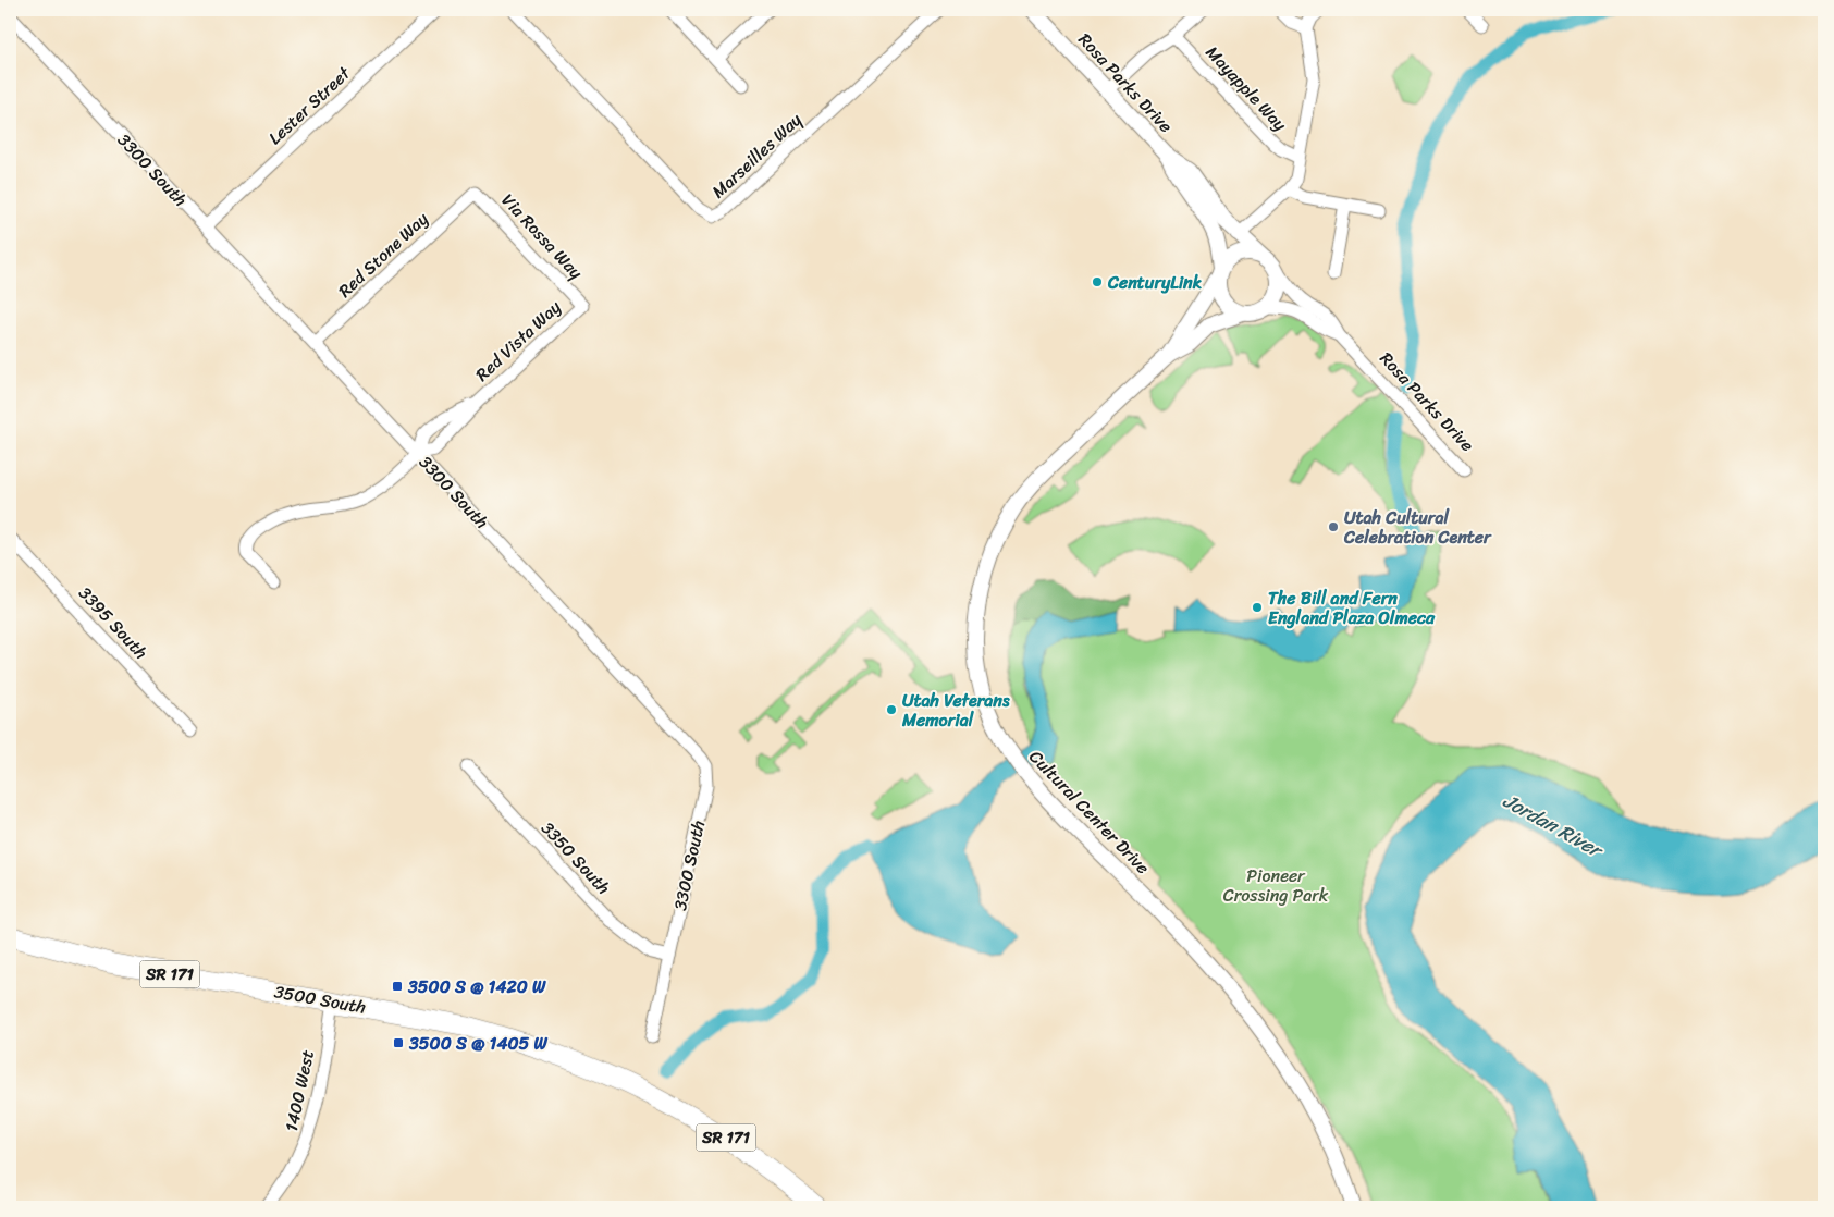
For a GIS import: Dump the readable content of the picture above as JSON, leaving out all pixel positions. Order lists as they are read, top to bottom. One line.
{"streets":{"main road":["SR 171","3500 South"],"street":["Rosa Parks Drive","Mayapple Way","Lester Street","Marseilles Way","3300 South","Via Rossa Way","Red Stone Way","Red Vista Way","3395 South","Cultural Center Drive","3350 South","1400 West"]},"crossings":[["Rosa Parks Drive","Cultural Center Drive"],["Lester Street","3300 South"],["3300 South","Red Stone Way"],["3300 South","Red Vista Way"],["3300 South","3350 South"],["Via Rossa Way","Red Stone Way"],["Via Rossa Way","Red Vista Way"],["3500 South","1400 West"]],"water":["Jordan River"],"parks":["Pioneer Crossing Park"],"places":{"other":["CenturyLink","Utah Cultural Celebration Center","The Bill and Fern England Plaza Olmeca","Utah Veterans Memorial"],"transit":["3500 S @ 1420 W","3500 S @ 1405 W"]}}
